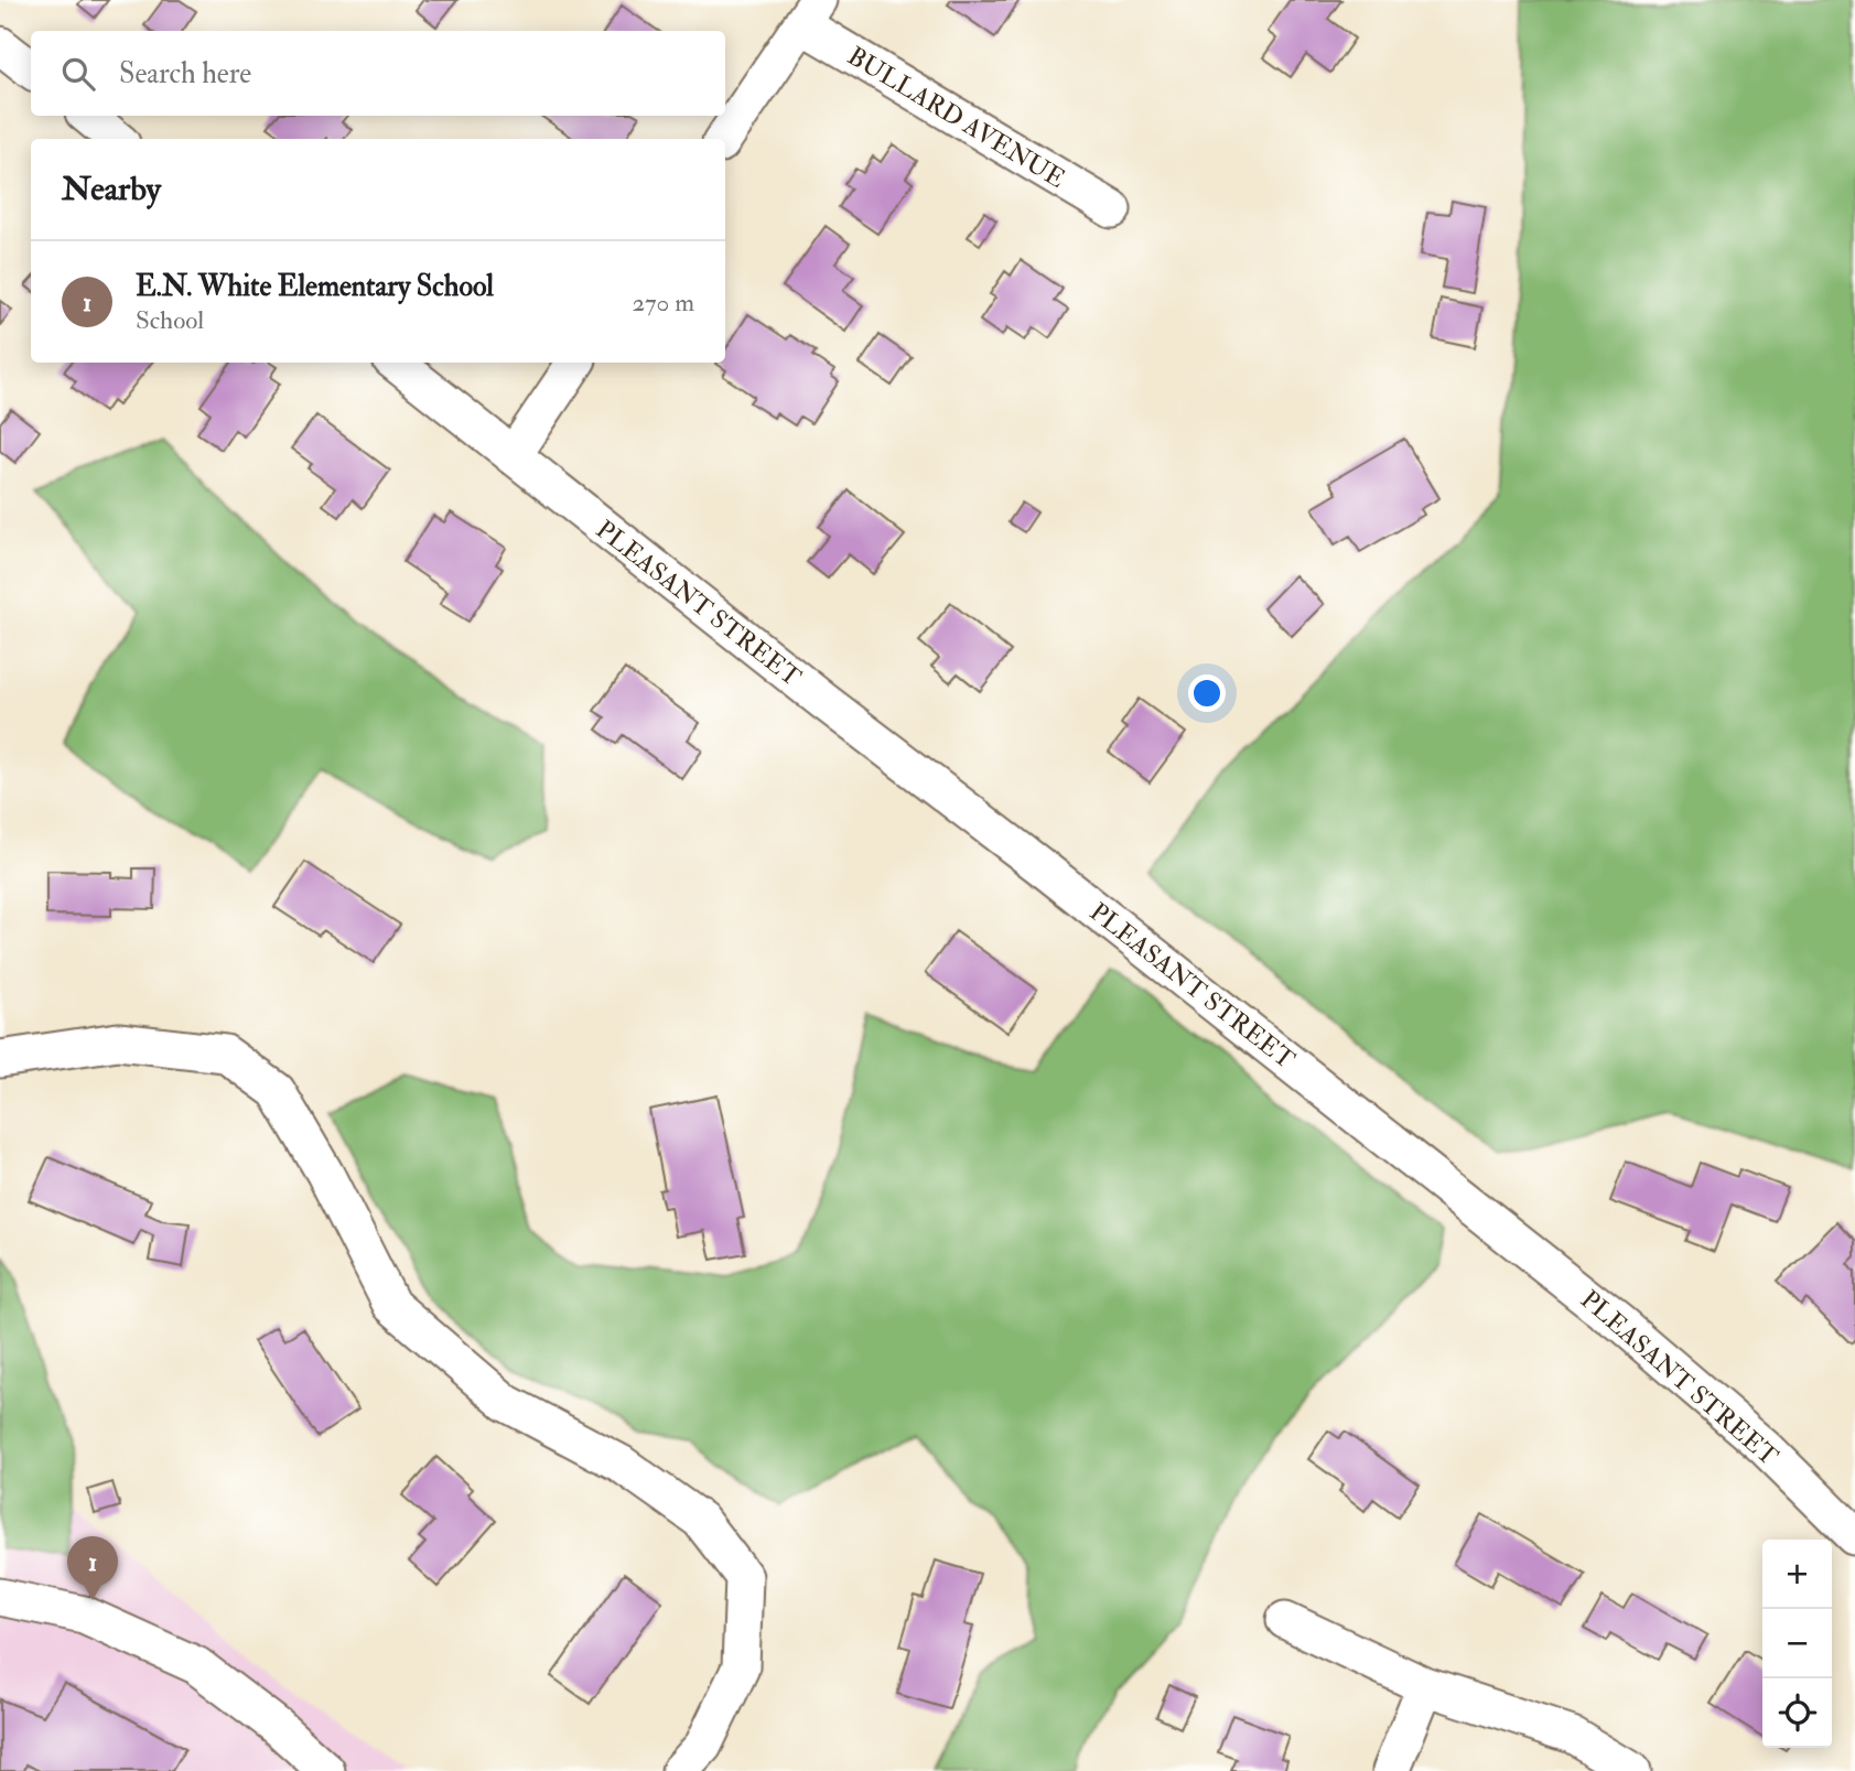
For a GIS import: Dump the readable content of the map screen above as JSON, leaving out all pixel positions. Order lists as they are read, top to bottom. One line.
{"streets":{"street":["BULLARD AVENUE","PLEASANT STREET"]},"page":{"search":"Search here","heading":"Nearby","list":[{"mark":"1","name":"E.N. White Elementary School","note":"School","value":"270 m"}],"pins":"1","map_buttons":["+","−"]}}
